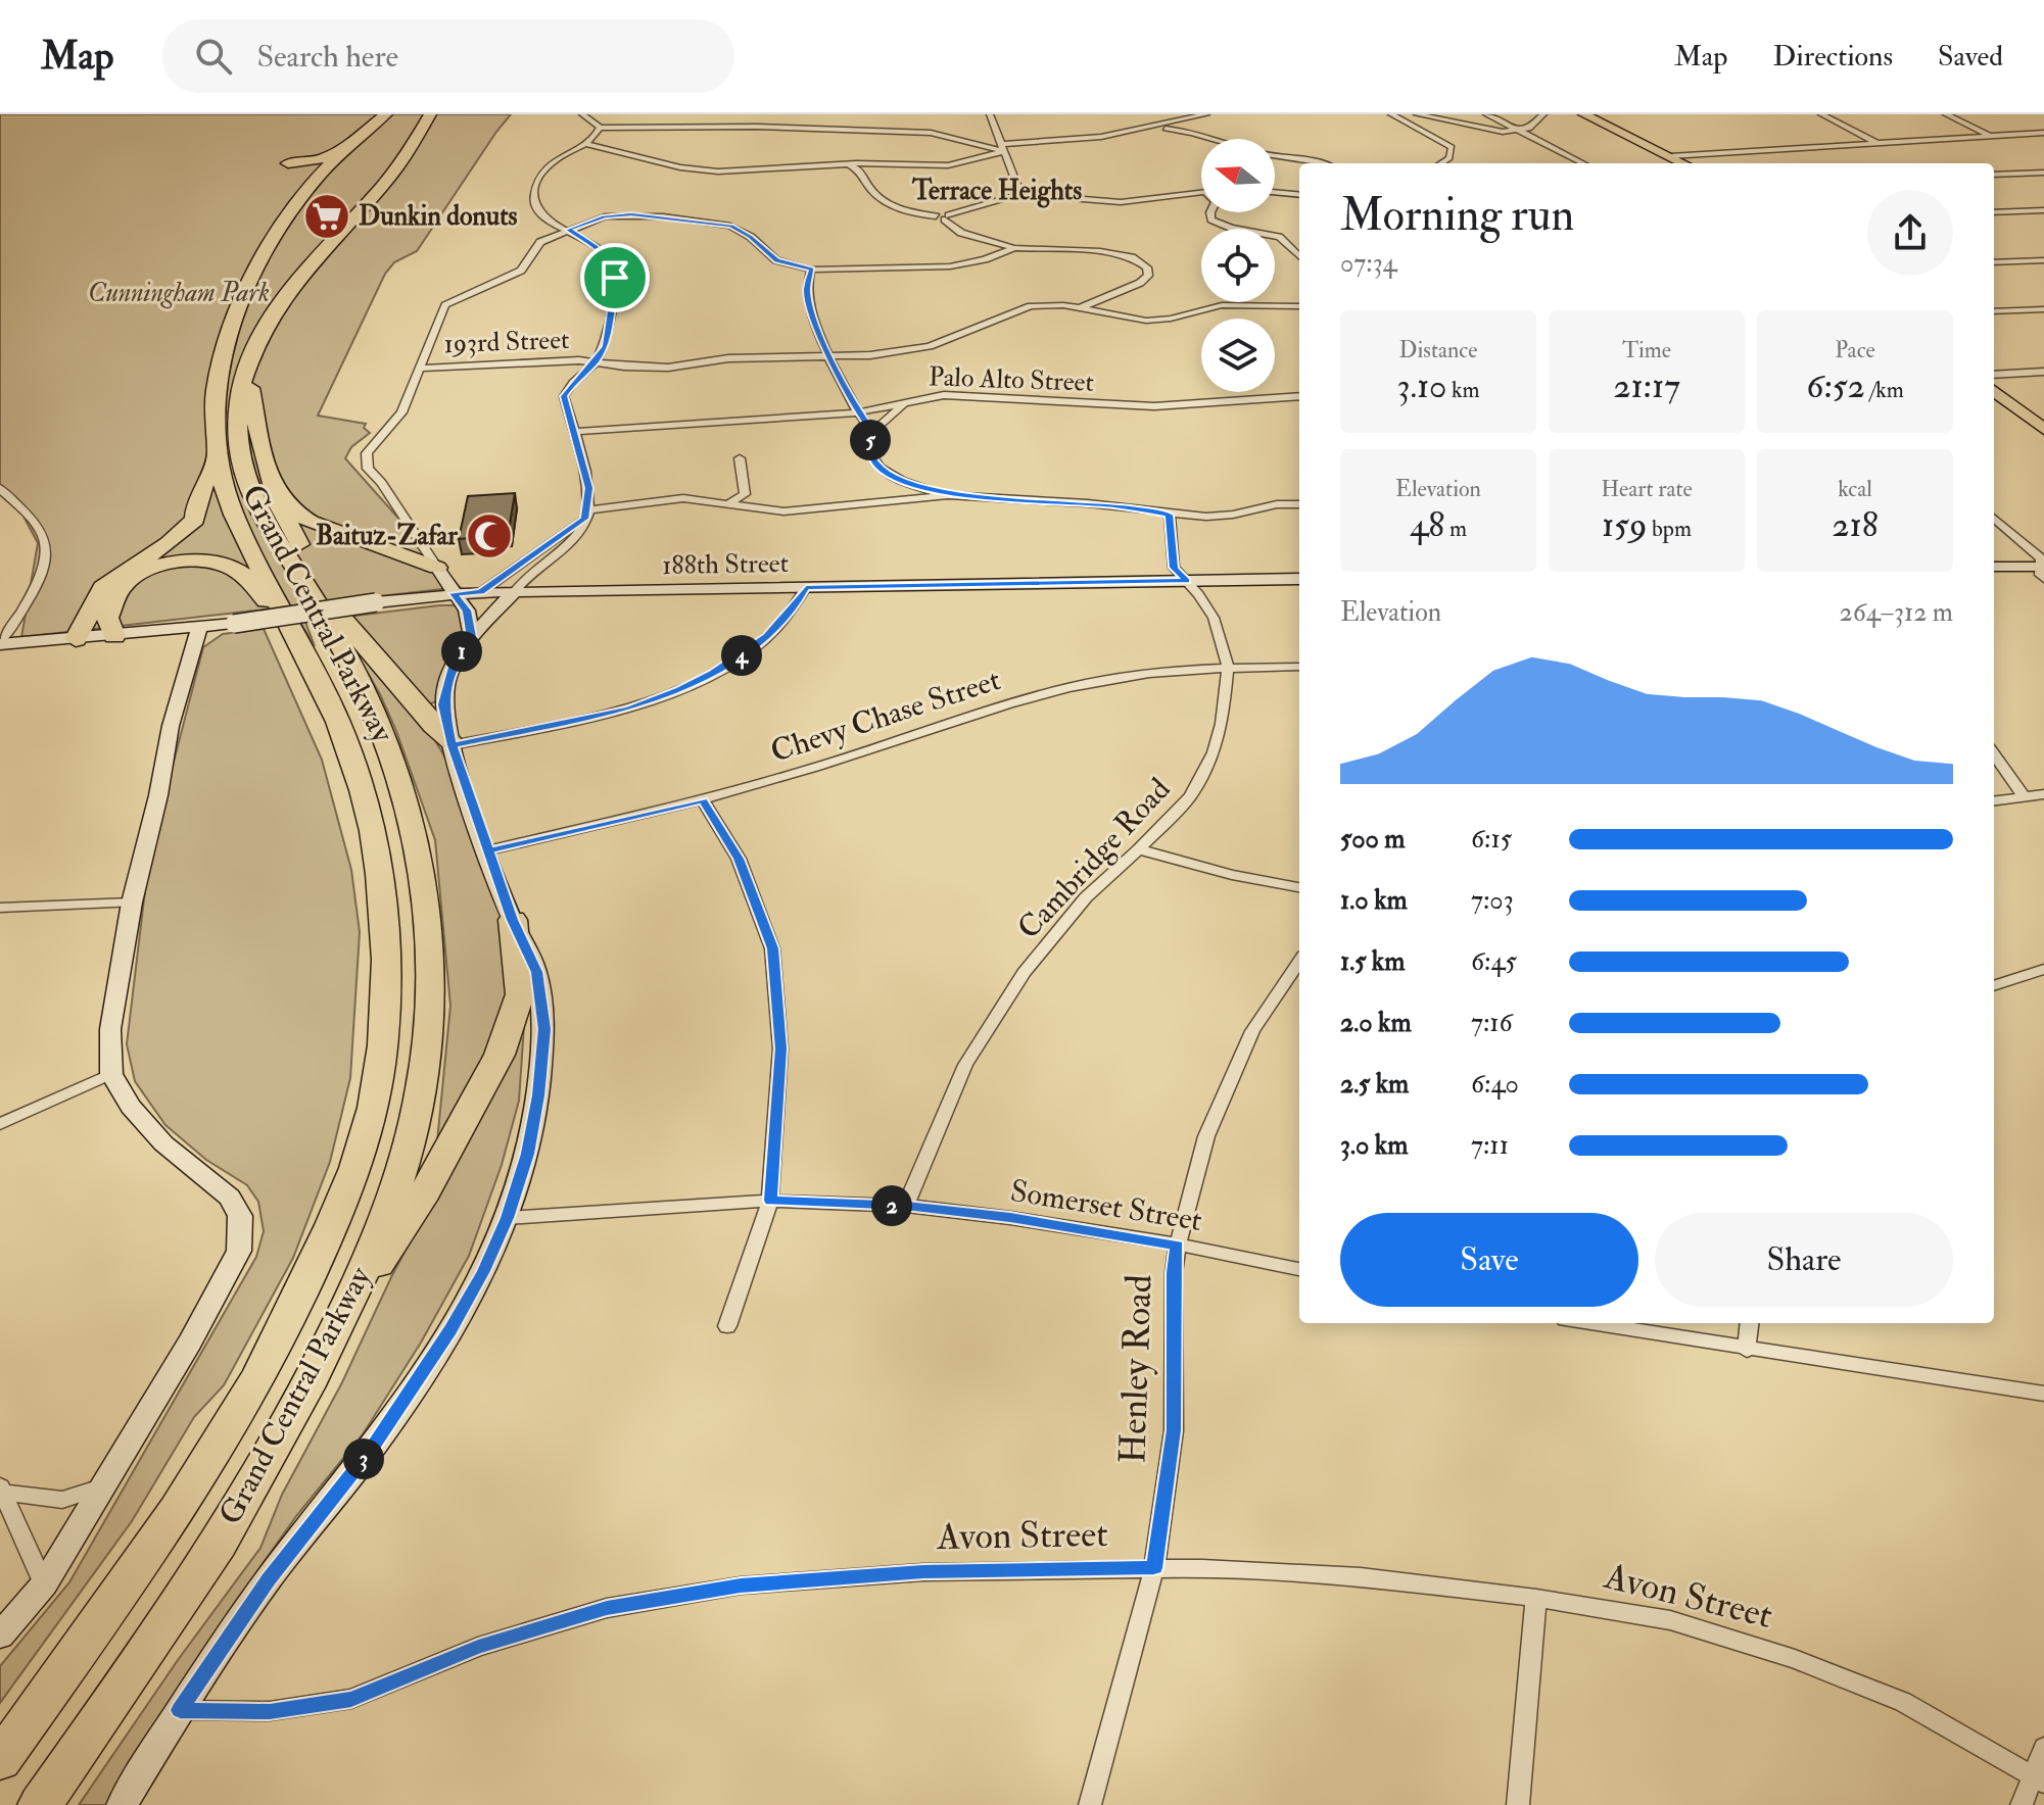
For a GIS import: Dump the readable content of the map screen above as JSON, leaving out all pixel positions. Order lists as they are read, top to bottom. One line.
{"streets":{"highway":["Grand Central Parkway"],"main road":["188th Street"],"street":["193rd Street","Palo Alto Street","Chevy Chase Street","Cambridge Road","Somerset Street","Henley Road","Avon Street"]},"crossings":[["188th Street","Grand Central Parkway"],["188th Street","Cambridge Road"],["Grand Central Parkway","Chevy Chase Street"],["Grand Central Parkway","Somerset Street"],["Grand Central Parkway","Avon Street"],["Chevy Chase Street","Cambridge Road"],["Cambridge Road","Somerset Street"],["Somerset Street","Henley Road"],["Henley Road","Avon Street"]],"districts":["Terrace Heights"],"parks":["Cunningham Park"],"places":{"supermarket":["Dunkin donuts"],"mosque":["Baituz-Zafar"]},"north":"left","page":{"header":"Map","search":"Search here","nav":["Map","Directions","Saved"],"heading":["Morning run","07:34"],"stats":[["Distance","3.10 km"],["Time","21:17"],["Pace","6:52 /km"],["Elevation","48 m"],["Heart rate","159 bpm"],["kcal","218"]],"pins":["5","1","4","2","3"],"chart":["Elevation","264–312 m"],"list":[{"name":"500 m","note":"6:15"},{"name":"1.0 km","note":"7:03"},{"name":"1.5 km","note":"6:45"},{"name":"2.0 km","note":"7:16"},{"name":"2.5 km","note":"6:40"},{"name":"3.0 km","note":"7:11"}],"buttons":["Save","Share"]}}
